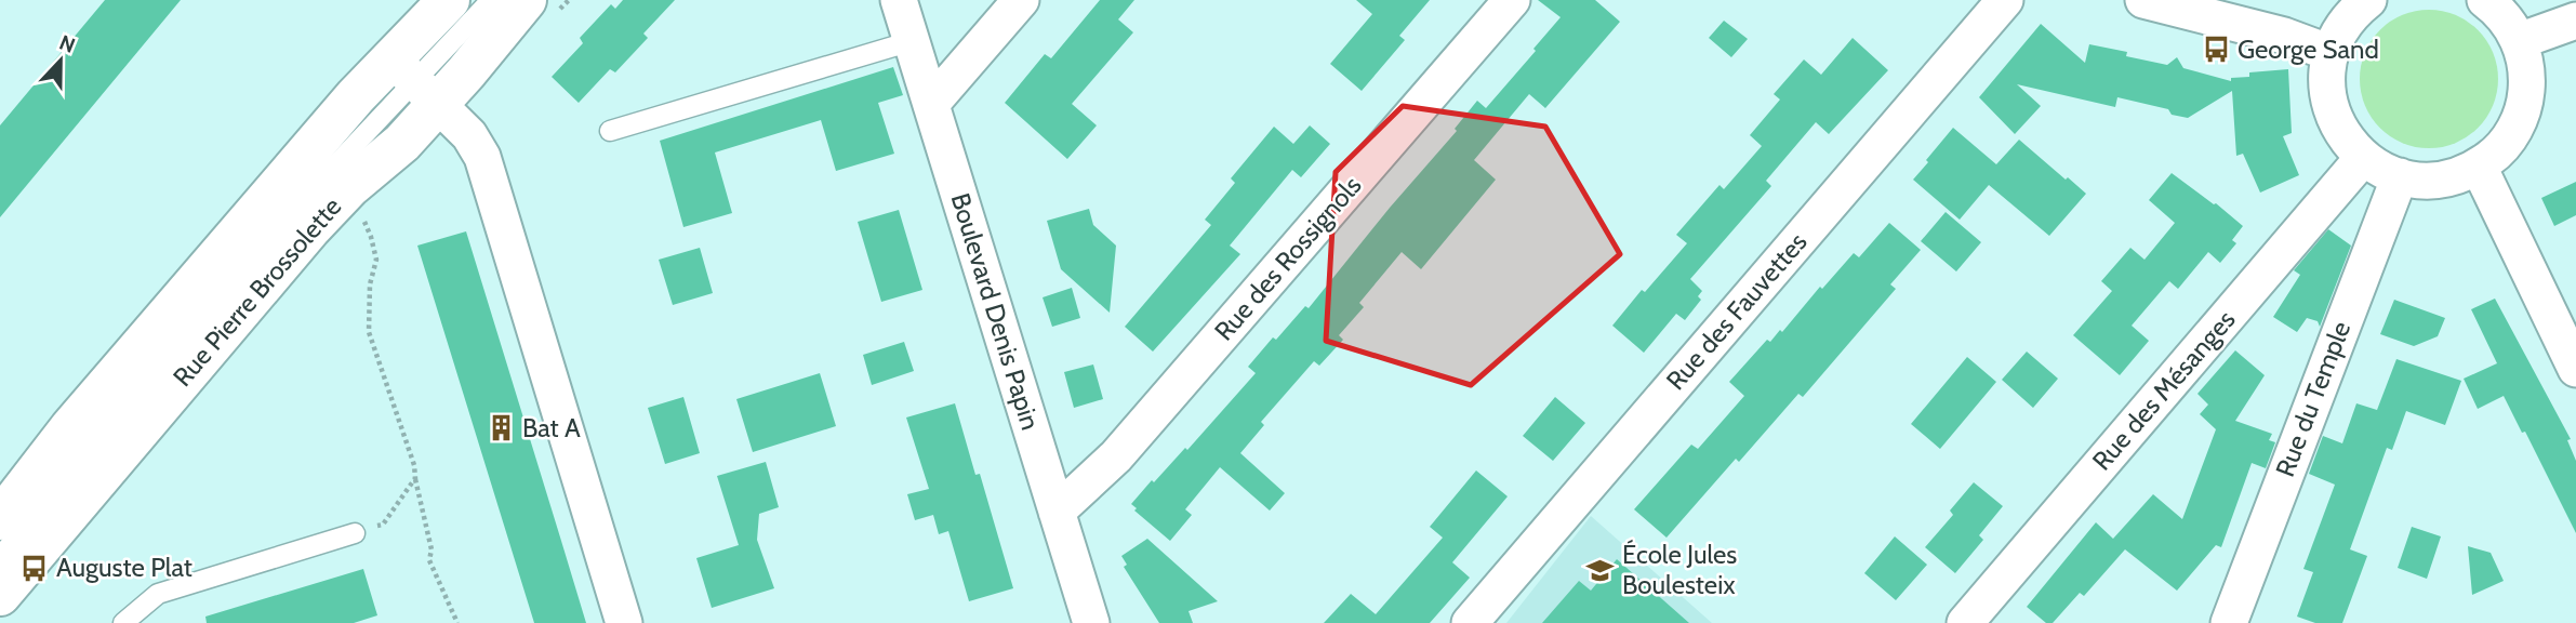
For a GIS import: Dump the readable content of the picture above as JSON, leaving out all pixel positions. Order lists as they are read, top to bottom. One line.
{"streets":{"main road":["Rue Pierre Brossolette"],"street":["Rue des Rossignols","Boulevard Denis Papin","Rue des Fauvettes","Rue des Mésanges","Rue du Temple"]},"crossings":[["Rue des Rossignols","Boulevard Denis Papin"]],"places":{"bus stop":["George Sand","Auguste Plat"],"building":["Bat A"],"school or university":["École Jules Boulesteix"]},"north":"top"}
